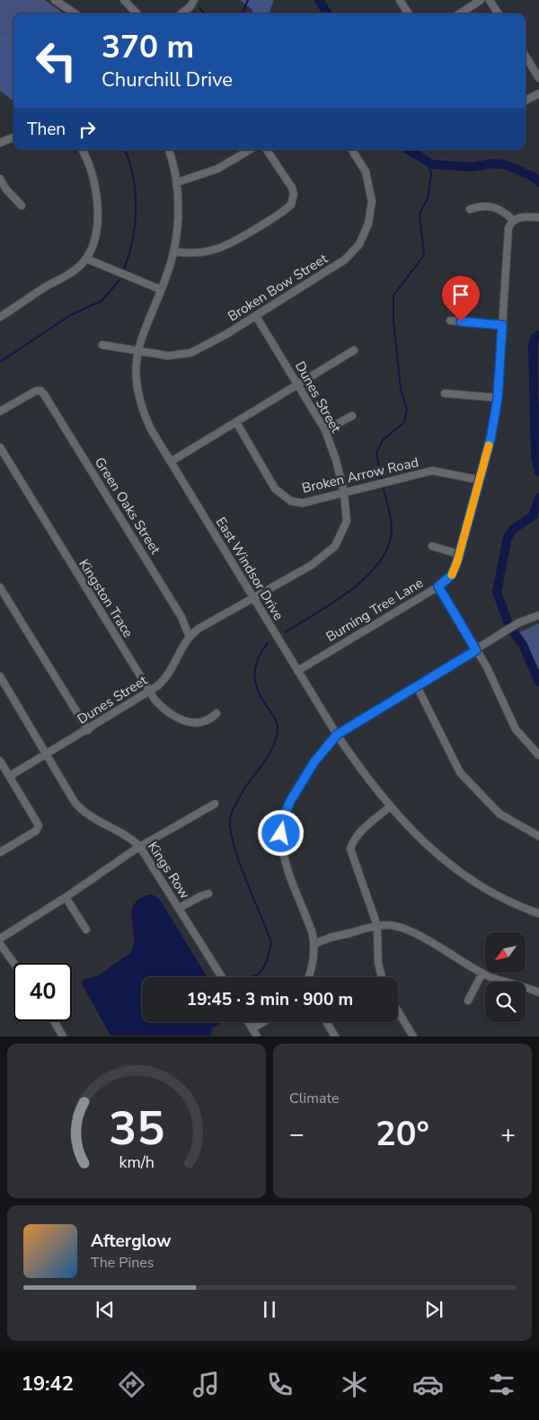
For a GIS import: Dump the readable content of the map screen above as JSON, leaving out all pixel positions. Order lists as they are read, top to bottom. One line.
{"streets":{"street":["Broken Bow Street","Dunes Street","Broken Arrow Road","Green Oaks Street","East Windsor Drive","Kingston Trace","Burning Tree Lane","Kings Row"]},"crossings":[["Broken Bow Street","Dunes Street"],["Broken Bow Street","East Windsor Drive"],["Dunes Street","Broken Arrow Road"],["Dunes Street","Green Oaks Street"],["Dunes Street","East Windsor Drive"],["Dunes Street","Kingston Trace"],["Dunes Street","Kings Row"],["Broken Arrow Road","Burning Tree Lane"],["East Windsor Drive","Burning Tree Lane"]],"north":"bottom left","page":{"turn":["370 m","Churchill Drive"],"then":"Then","limit":"40","trip":"19:45 · 3 min · 900 m","tile":"Climate","heat":["−","20°","+"],"song":["Afterglow","The Pines"],"tabs":"19:42","gauge":["35","km/h"]}}
